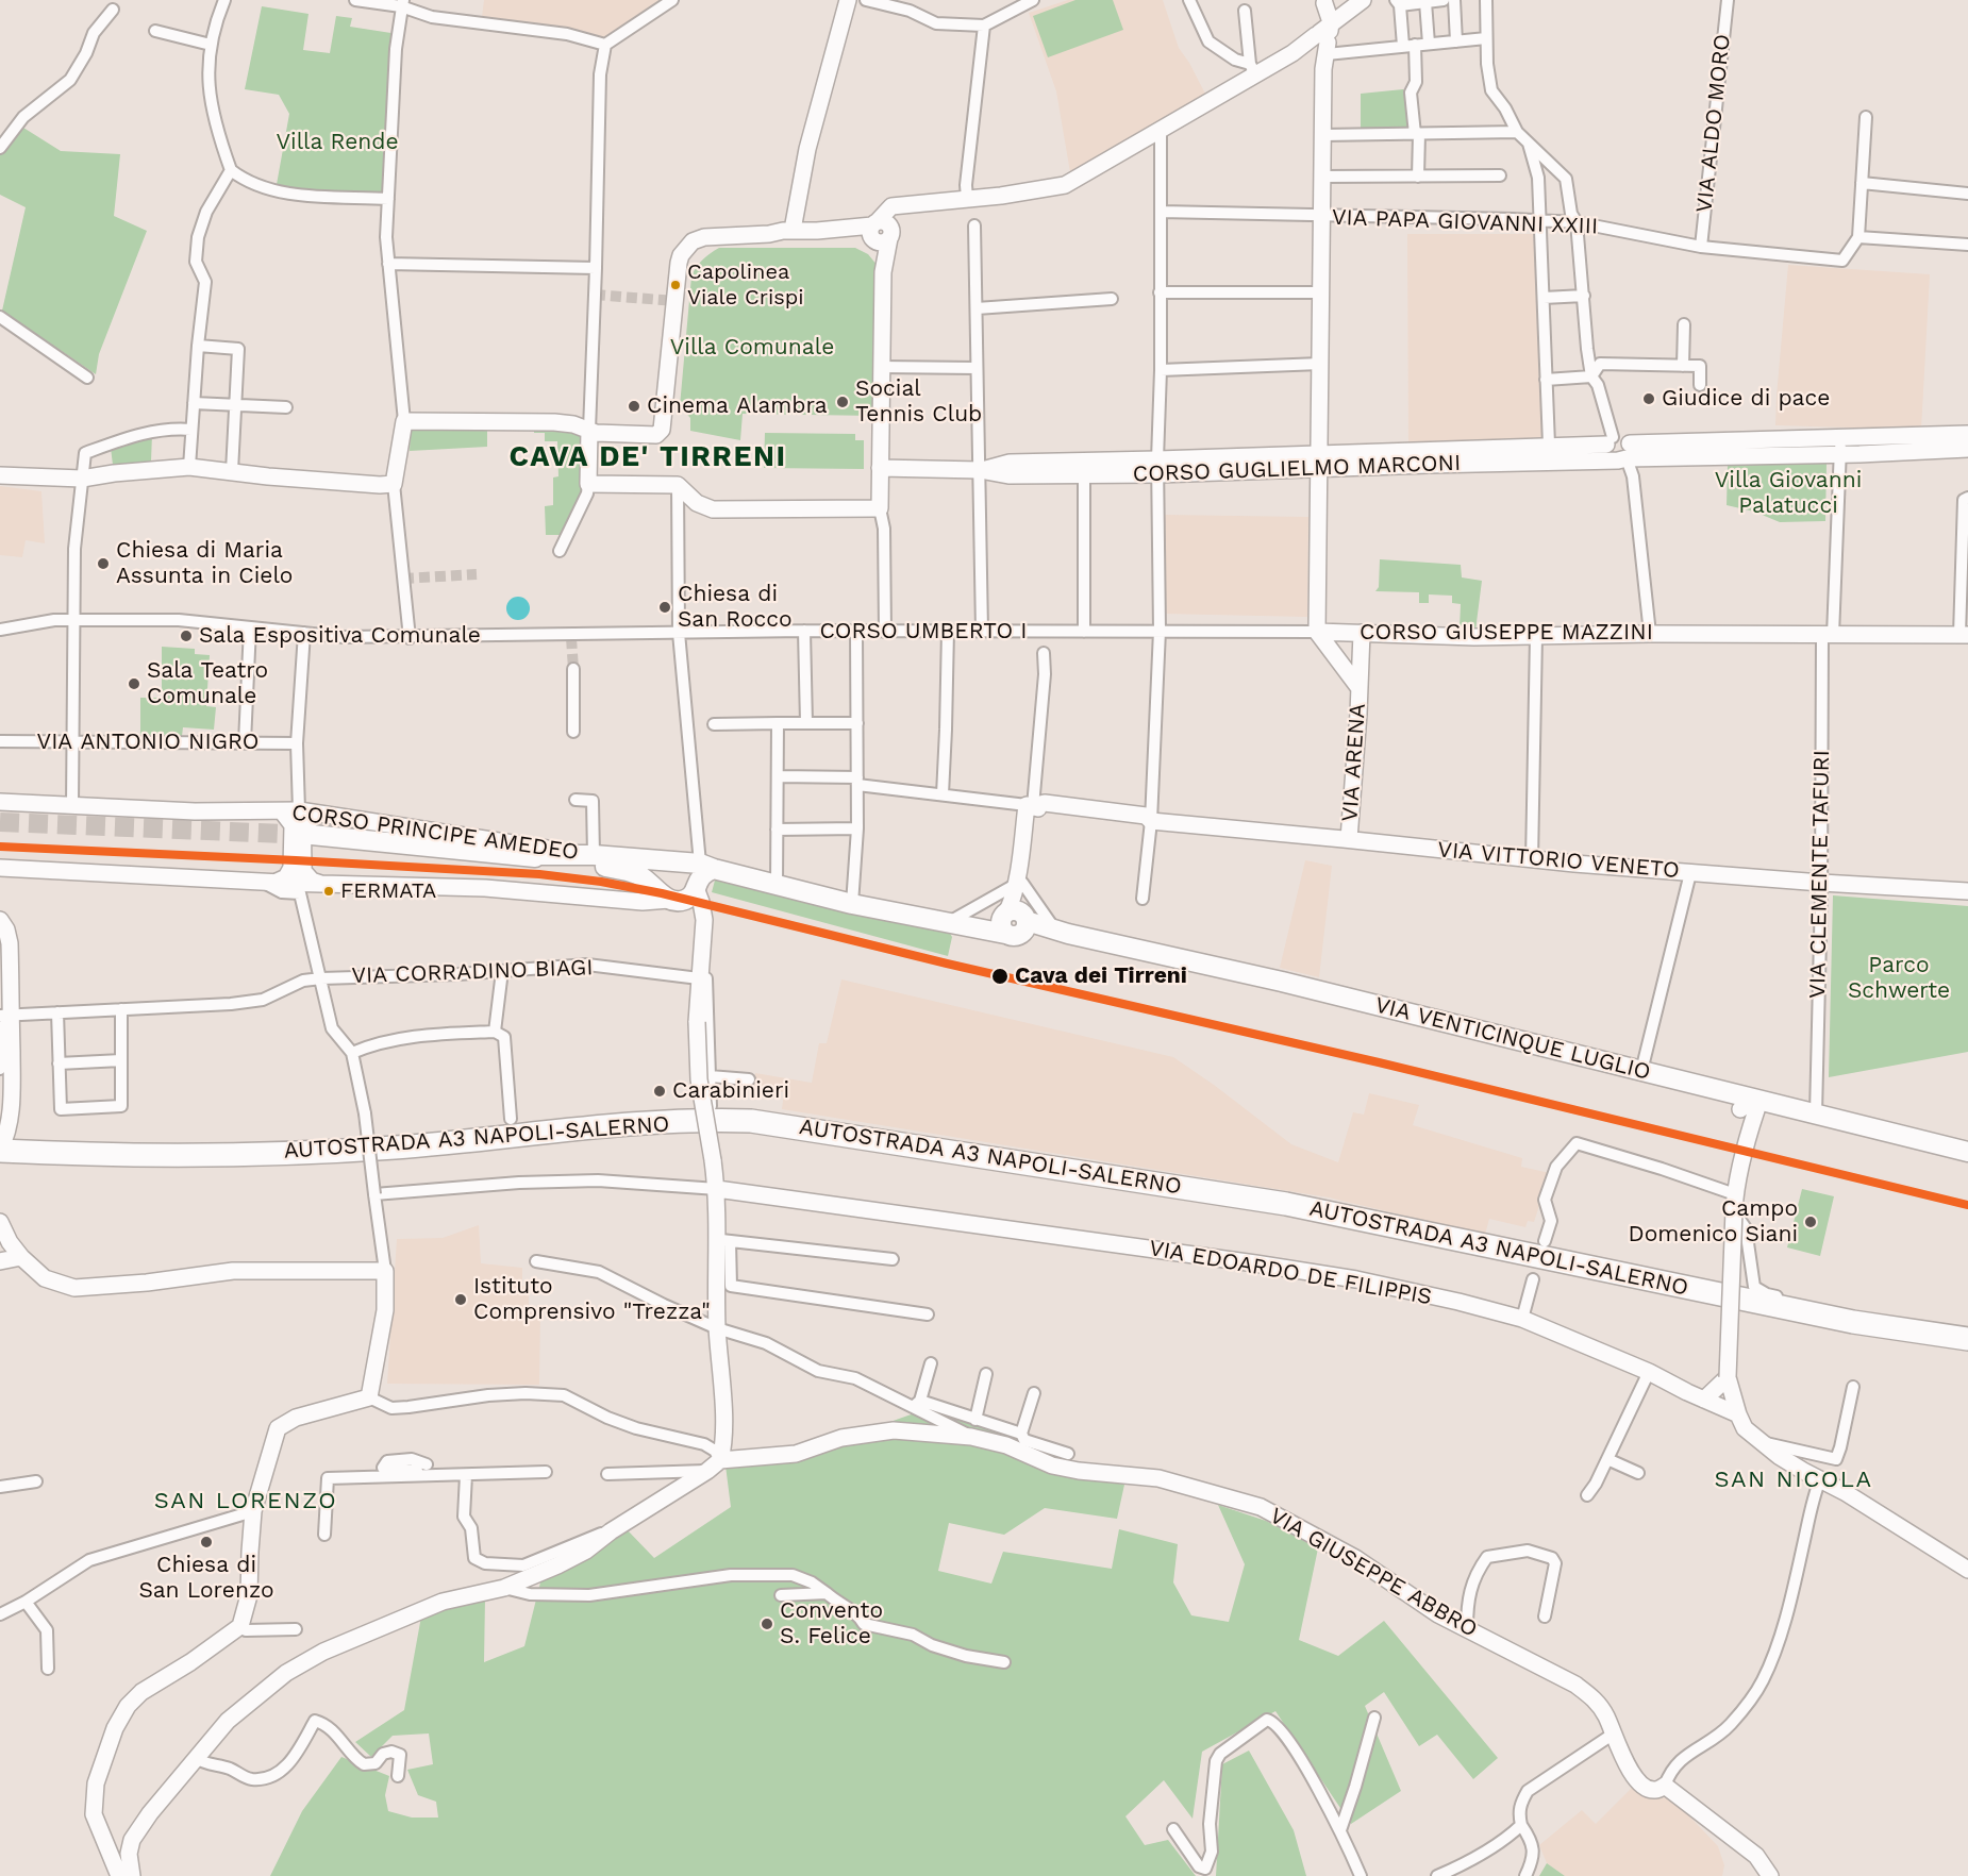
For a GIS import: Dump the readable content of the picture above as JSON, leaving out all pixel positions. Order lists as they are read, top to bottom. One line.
{"streets":{"highway":["AUTOSTRADA A3 NAPOLI-SALERNO"],"main road":["CORSO PRINCIPE AMEDEO","VIA VENTICINQUE LUGLIO"],"street":["VIA ALDO MORO","VIA PAPA GIOVANNI XXIII","CORSO GUGLIELMO MARCONI","CORSO UMBERTO I","CORSO GIUSEPPE MAZZINI","VIA ANTONIO NIGRO","VIA ARENA","VIA VITTORIO VENETO","VIA CLEMENTE TAFURI","VIA CORRADINO BIAGI","VIA EDOARDO DE FILIPPIS","VIA GIUSEPPE ABBRO"]},"crossings":[["VIA ALDO MORO","VIA PAPA GIOVANNI XXIII"],["CORSO GUGLIELMO MARCONI","VIA CLEMENTE TAFURI"],["CORSO UMBERTO I","CORSO GIUSEPPE MAZZINI"],["CORSO GIUSEPPE MAZZINI","VIA ARENA"],["CORSO GIUSEPPE MAZZINI","VIA CLEMENTE TAFURI"],["VIA ARENA","VIA VITTORIO VENETO"],["VIA VITTORIO VENETO","VIA CLEMENTE TAFURI"],["VIA CLEMENTE TAFURI","VIA VENTICINQUE LUGLIO"]],"districts":["CAVA DE' TIRRENI","SAN NICOLA","SAN LORENZO"],"parks":["Villa Rende","Villa Comunale","Villa Giovanni Palatucci","Parco Schwerte"],"places":["Capolinea Viale Crispi","Giudice di pace","Social Tennis Club","Cinema Alambra","Chiesa di Maria Assunta in Cielo","Chiesa di San Rocco","Sala Espositiva Comunale","Sala Teatro Comunale","FERMATA","Cava dei Tirreni","Carabinieri","Campo Domenico Siani","Istituto Comprensivo \"Trezza\"","Chiesa di San Lorenzo","Convento S. Felice"]}
